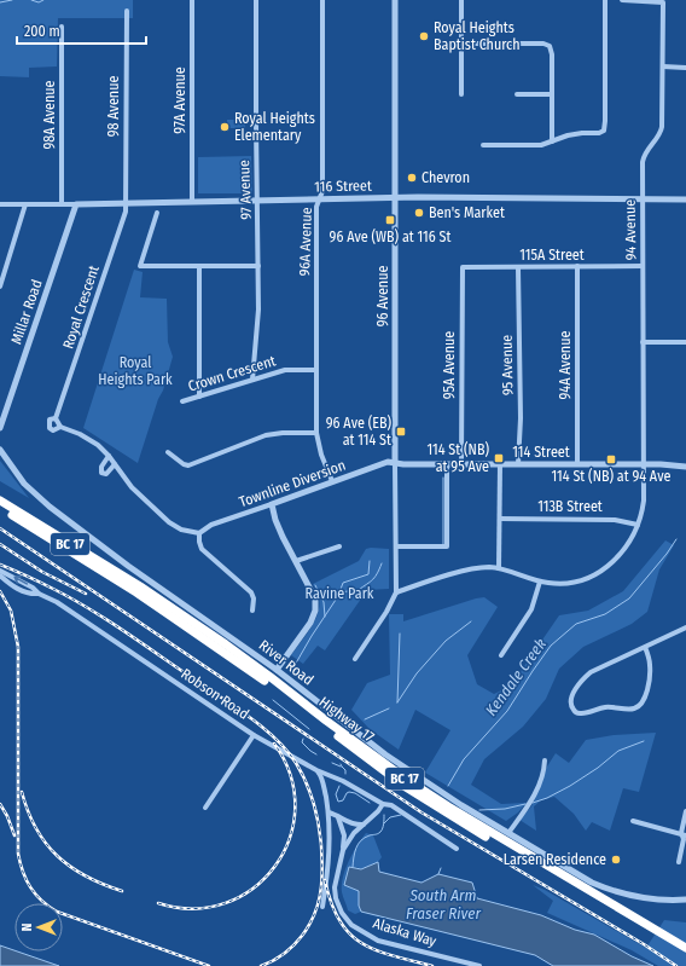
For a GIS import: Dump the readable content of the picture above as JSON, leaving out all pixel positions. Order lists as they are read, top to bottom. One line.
{"streets":{"highway":["BC 17","Highway 17"],"street":["97A Avenue","98 Avenue","98A Avenue","116 Street","97 Avenue","94 Avenue","96A Avenue","115A Street","96 Avenue","Royal Crescent","Millar Road","95A Avenue","95 Avenue","94A Avenue","Crown Crescent","114 Street","Townline Diversion","113B Street","River Road","Robson Road","Alaska Way"]},"crossings":[["97A Avenue","116 Street"],["98 Avenue","116 Street"],["98 Avenue","Royal Crescent"],["98A Avenue","116 Street"],["116 Street","97 Avenue"],["116 Street","94 Avenue"],["116 Street","96A Avenue"],["116 Street","96 Avenue"],["116 Street","Royal Crescent"],["116 Street","Millar Road"],["97 Avenue","Crown Crescent"],["94 Avenue","115A Street"],["94 Avenue","114 Street"],["94 Avenue","113B Street"],["96A Avenue","Crown Crescent"],["96A Avenue","Townline Diversion"],["115A Street","95A Avenue"],["115A Street","95 Avenue"],["115A Street","94A Avenue"],["96 Avenue","114 Street"],["96 Avenue","Townline Diversion"],["95A Avenue","114 Street"],["95 Avenue","114 Street"],["94A Avenue","114 Street"],["114 Street","Townline Diversion"],["Robson Road","Alaska Way"]],"water":["Kendale Creek","South Arm Fraser River"],"parks":["Royal Heights Park","Ravine Park"],"places":{"other":["Royal Heights Baptist Church","Royal Heights Elementary","Chevron","Ben's Market","Larsen Residence"],"transit":["96 Ave (WB) at 116 St","96 Ave (EB) at 114 St","114 St (NB) at 95 Ave","114 St (NB) at 94 Ave"]},"scale_bar":"200 m","north":"left"}
